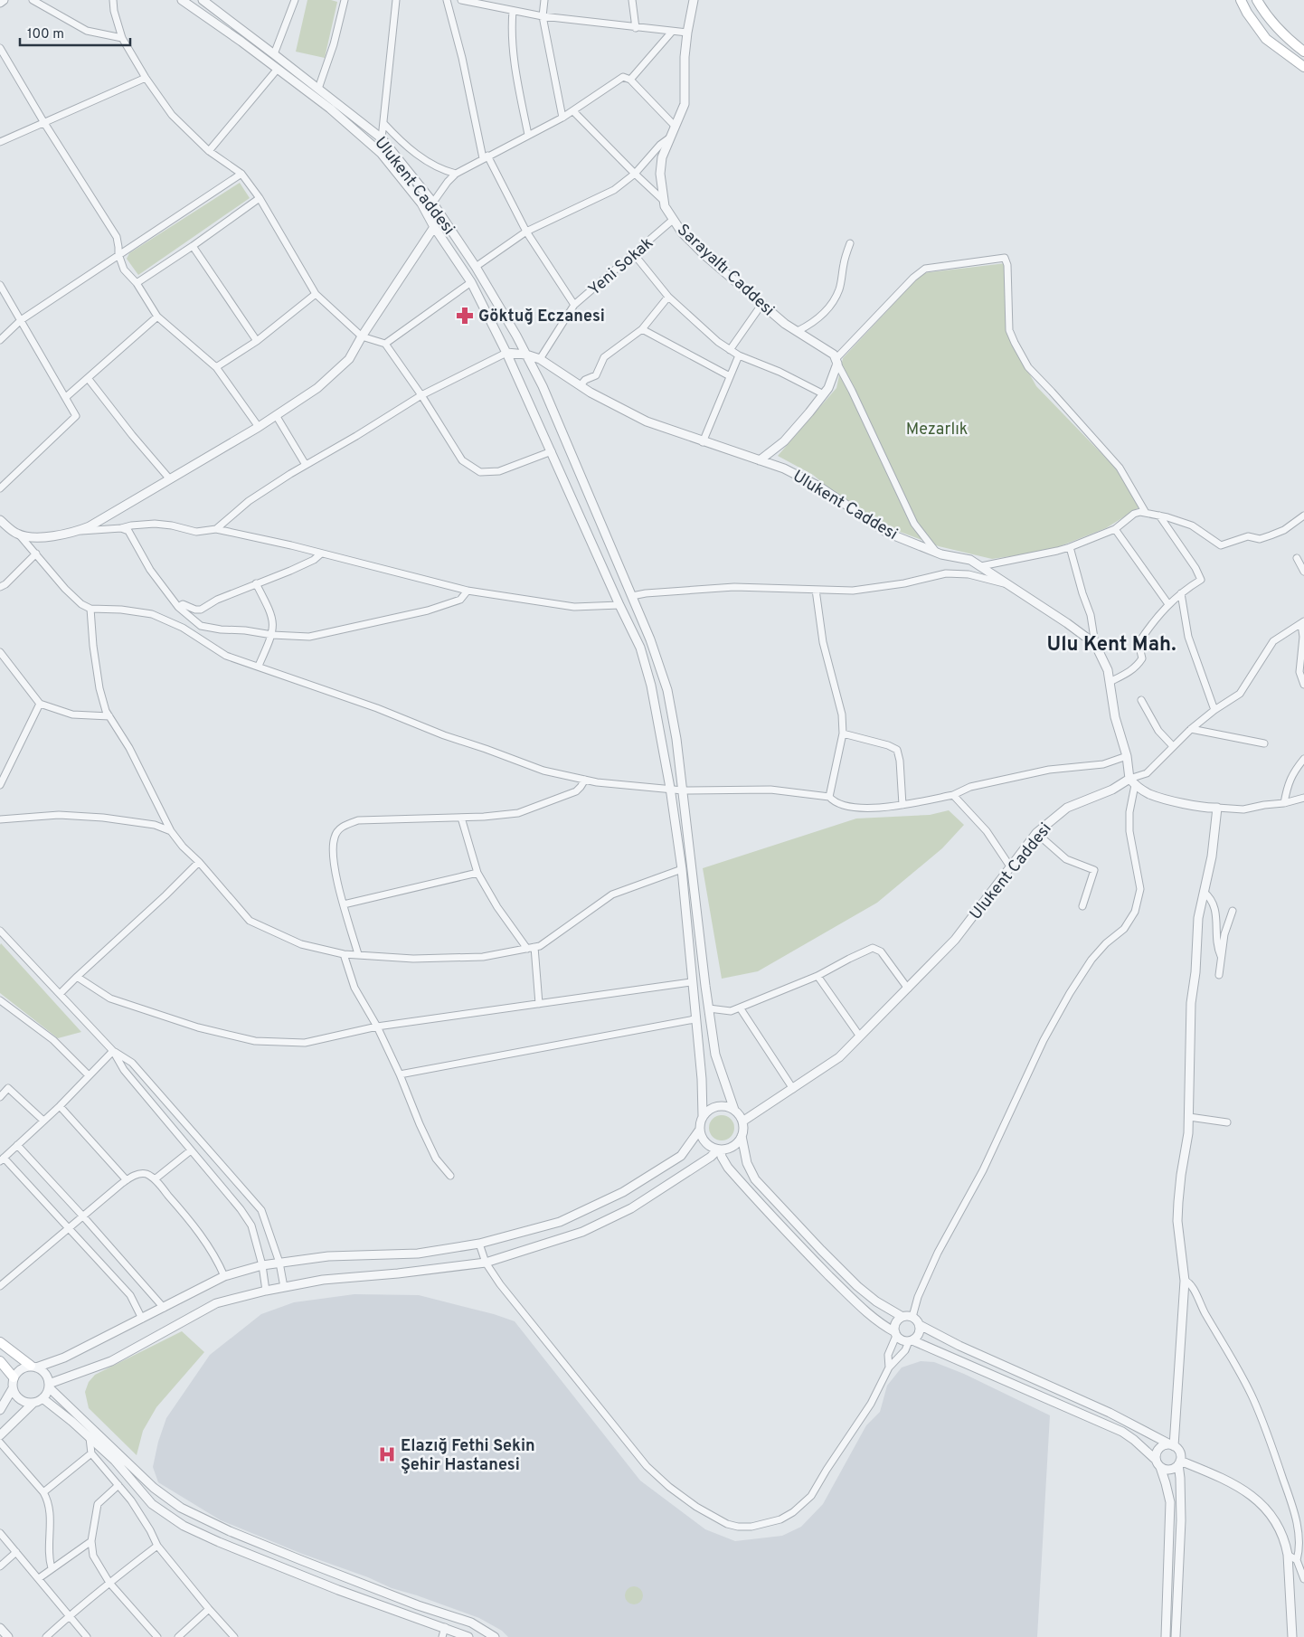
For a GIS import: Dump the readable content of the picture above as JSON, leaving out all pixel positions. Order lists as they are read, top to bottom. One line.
{"streets":{"street":["Ulukent Caddesi","Yeni Sokak","Sarayaltı Caddesi"]},"crossings":[["Ulukent Caddesi","Yeni Sokak"],["Yeni Sokak","Sarayaltı Caddesi"]],"districts":["Ulu Kent Mah."],"parks":["Mezarlık"],"places":{"pharmacy":["Göktuğ Eczanesi"],"hospital":["Elazığ Fethi Sekin Şehir Hastanesi"]},"scale_bar":"100 m"}
